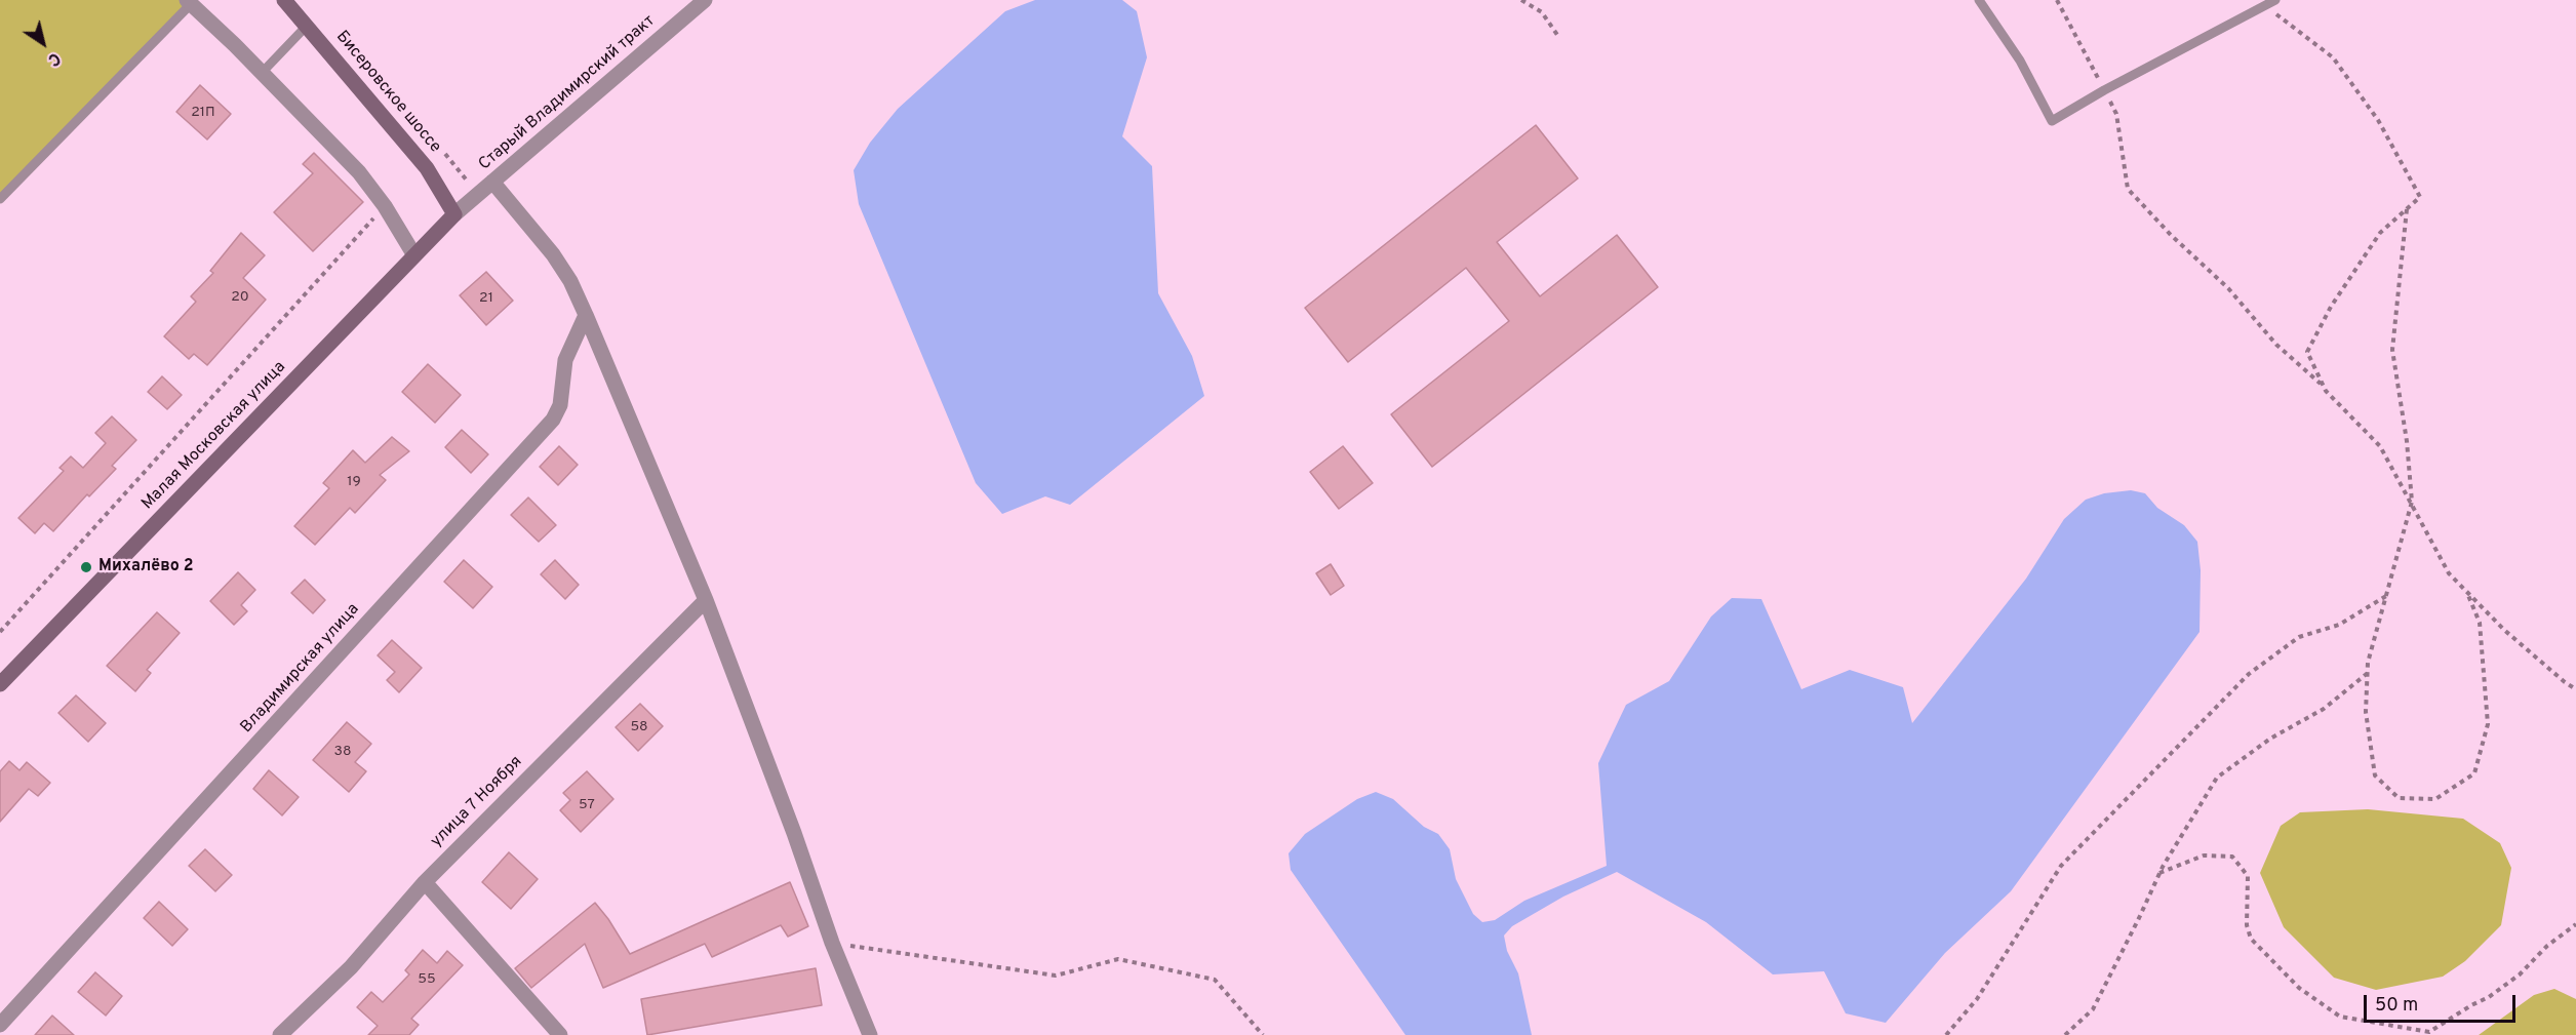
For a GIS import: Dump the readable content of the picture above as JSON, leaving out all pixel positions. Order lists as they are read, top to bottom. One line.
{"streets":{"main road":["Бисеровское шоссе","Малая Московская улица"],"street":["Старый Владимирский тракт","Владимирская улица","улица 7 Ноября"]},"crossings":[["Бисеровское шоссе","Старый Владимирский тракт"],["Бисеровское шоссе","Малая Московская улица"],["Старый Владимирский тракт","Малая Московская улица"]],"places":["Михалёво 2"],"house_numbers":["21П","20","21","19","58","38","57","55"],"scale_bar":"50 m","north":"bottom right"}
